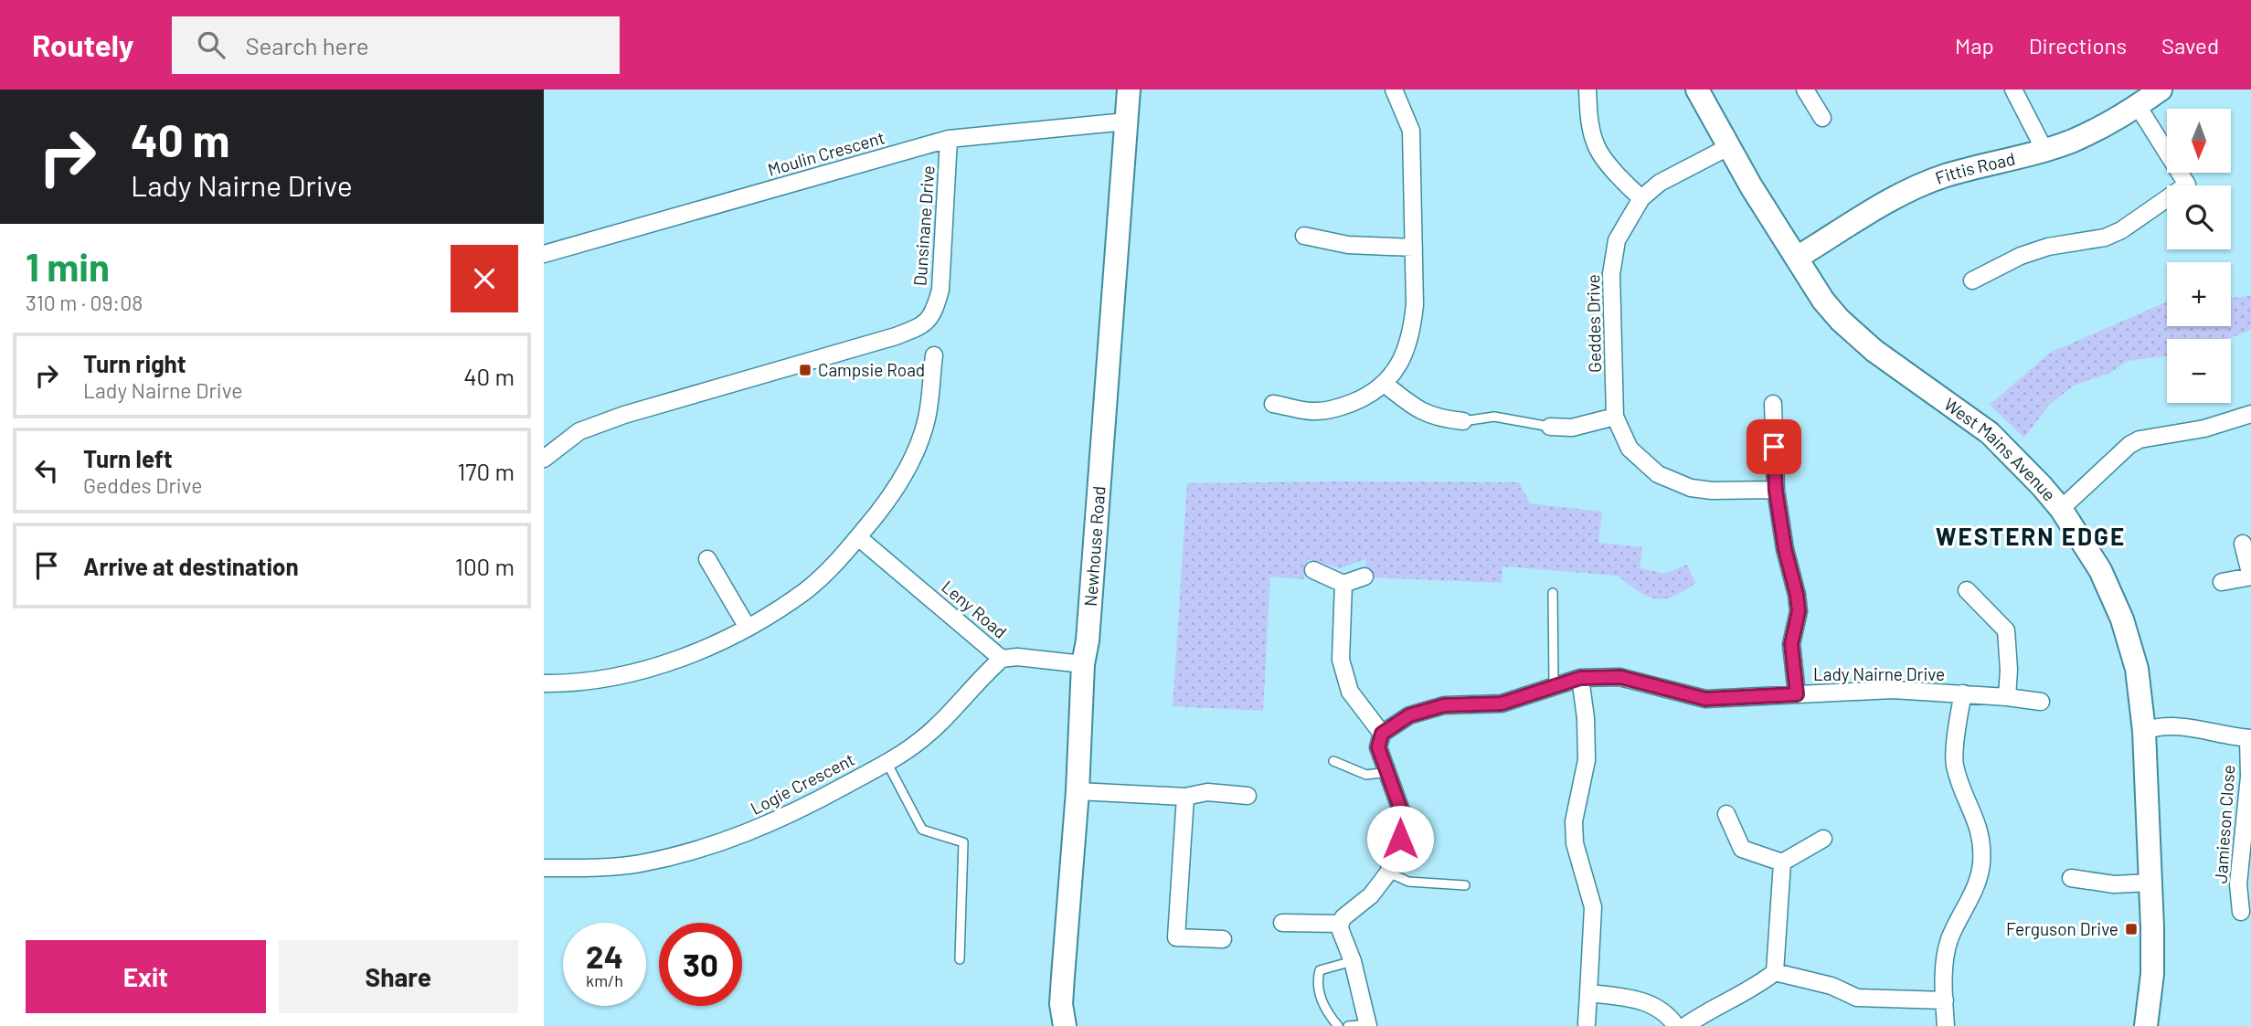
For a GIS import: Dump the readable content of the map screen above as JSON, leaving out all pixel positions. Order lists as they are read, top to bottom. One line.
{"streets":{"street":["Moulin Crescent","Fittis Road","Dunsinane Drive","Geddes Drive","West Mains Avenue","Newhouse Road","Leny Road","Lady Nairne Drive","Logie Crescent","Jamieson Close"]},"crossings":[["Moulin Crescent","Dunsinane Drive"],["Moulin Crescent","Newhouse Road"],["Fittis Road","West Mains Avenue"],["Geddes Drive","West Mains Avenue"],["Newhouse Road","Leny Road"],["Leny Road","Logie Crescent"]],"districts":["WESTERN EDGE"],"places":{"transit":["Campsie Road","Ferguson Drive"]},"north":"bottom","page":{"header":"Routely","search":"Search here","nav":["Map","Directions","Saved"],"turn":["40 m","Lady Nairne Drive"],"map_buttons":["+","−"],"heading":["1 min","310 m · 09:08"],"list":[{"name":"Turn right","note":"Lady Nairne Drive","value":"40 m"},{"name":"Turn left","note":"Geddes Drive","value":"170 m"},{"name":"Arrive at destination","value":"100 m"}],"speed":"24 km/h","limit":"30","buttons":["Exit","Share"]}}
